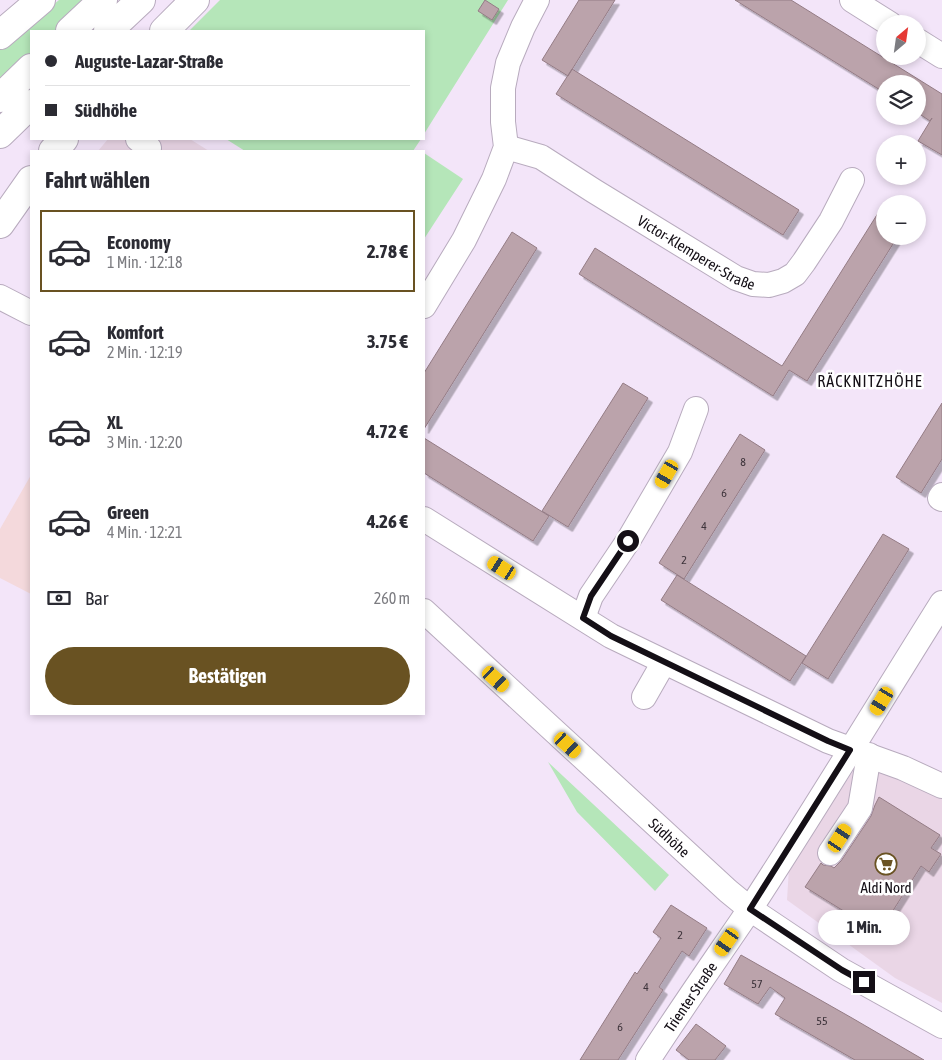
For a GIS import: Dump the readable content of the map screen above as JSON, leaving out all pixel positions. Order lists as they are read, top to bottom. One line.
{"streets":{"street":["Victor-Klemperer-Straße","Südhöhe","Trienter Straße"]},"crossings":[["Südhöhe","Trienter Straße"]],"districts":["RÄCKNITZHÖHE"],"places":{"supermarket":["Aldi Nord"]},"house_numbers":["8","6","4","2","2","57","4","55","6"],"north":"top right","page":{"map_buttons":["+","−"],"banner":["Auguste-Lazar-Straße","Südhöhe"],"heading":"Fahrt wählen","list":[{"name":"Economy","note":"1 Min. · 12:18","value":"2.78 €"},{"name":"Komfort","note":"2 Min. · 12:19","value":"3.75 €"},{"name":"XL","note":"3 Min. · 12:20","value":"4.72 €"},{"name":"Green","note":"4 Min. · 12:21","value":"4.26 €"}],"pay":["Bar","260 m"],"buttons":"Bestätigen","bubble":"1 Min."}}
